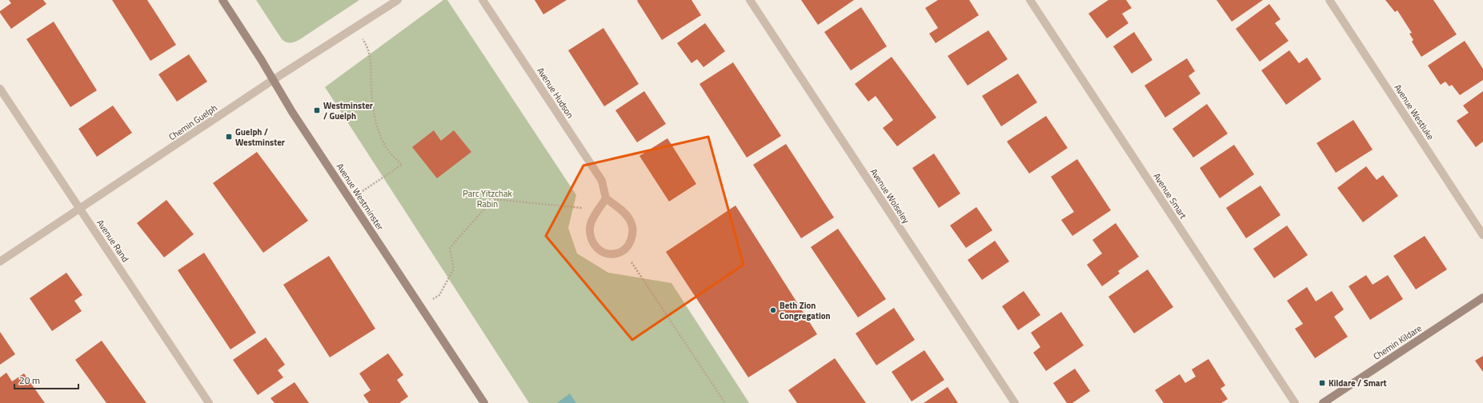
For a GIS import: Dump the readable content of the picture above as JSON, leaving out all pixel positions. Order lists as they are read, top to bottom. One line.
{"streets":{"street":["Avenue Hudson","Avenue Westluke","Chemin Guelph","Avenue Wolseley","Avenue Smart","Avenue Westminster","Avenue Rand","Chemin Kildare"]},"crossings":[["Chemin Guelph","Avenue Westminster"],["Chemin Guelph","Avenue Rand"]],"parks":["Parc Yitzchak Rabin"],"places":{"transit":["Westminster / Guelph","Guelph / Westminster","Kildare / Smart"],"other":["Beth Zion Congregation"]},"scale_bar":"20 m"}
